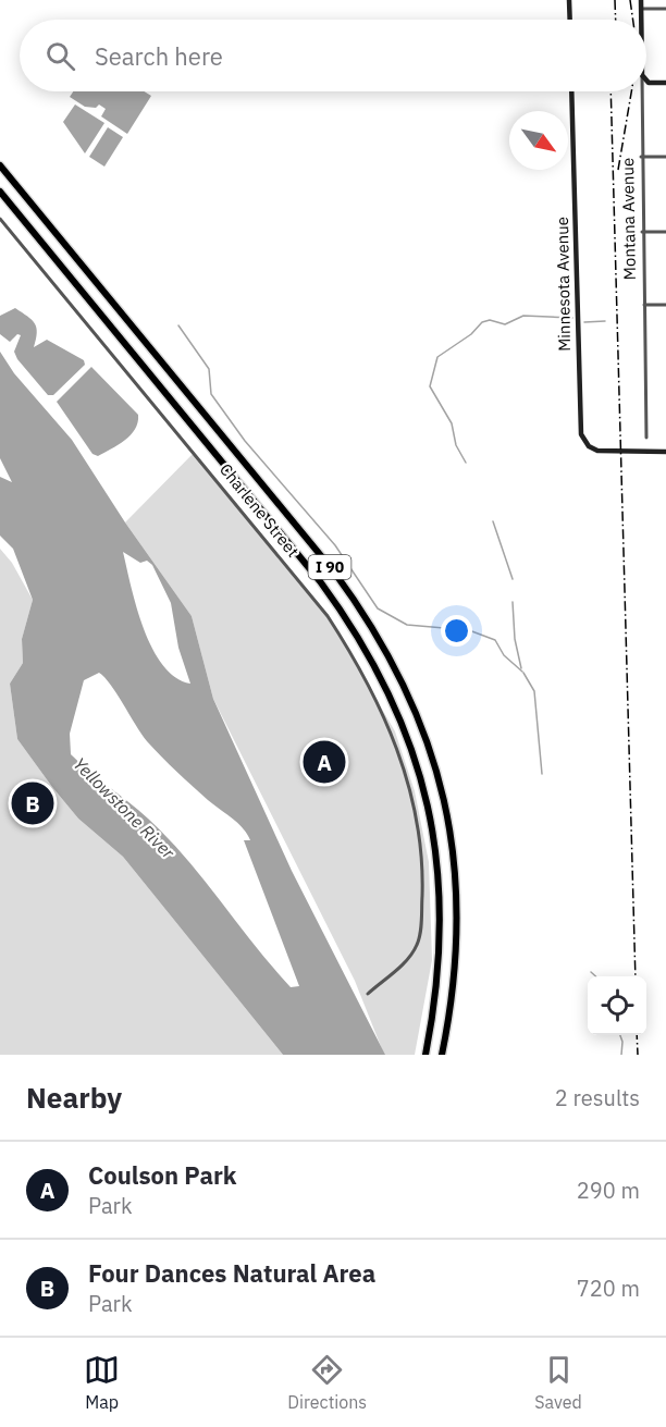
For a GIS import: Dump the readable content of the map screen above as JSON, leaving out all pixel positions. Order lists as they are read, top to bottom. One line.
{"streets":{"highway":["I 90"],"street":["Montana Avenue","Minnesota Avenue","Charlene Street"]},"water":["Yellowstone River"],"north":"bottom right","page":{"search":"Search here","pins":["A","B"],"heading":["Nearby","2 results"],"list":[{"mark":"A","name":"Coulson Park","note":"Park","value":"290 m"},{"mark":"B","name":"Four Dances Natural Area","note":"Park","value":"720 m"}],"nav":["Map","Directions","Saved"]}}
